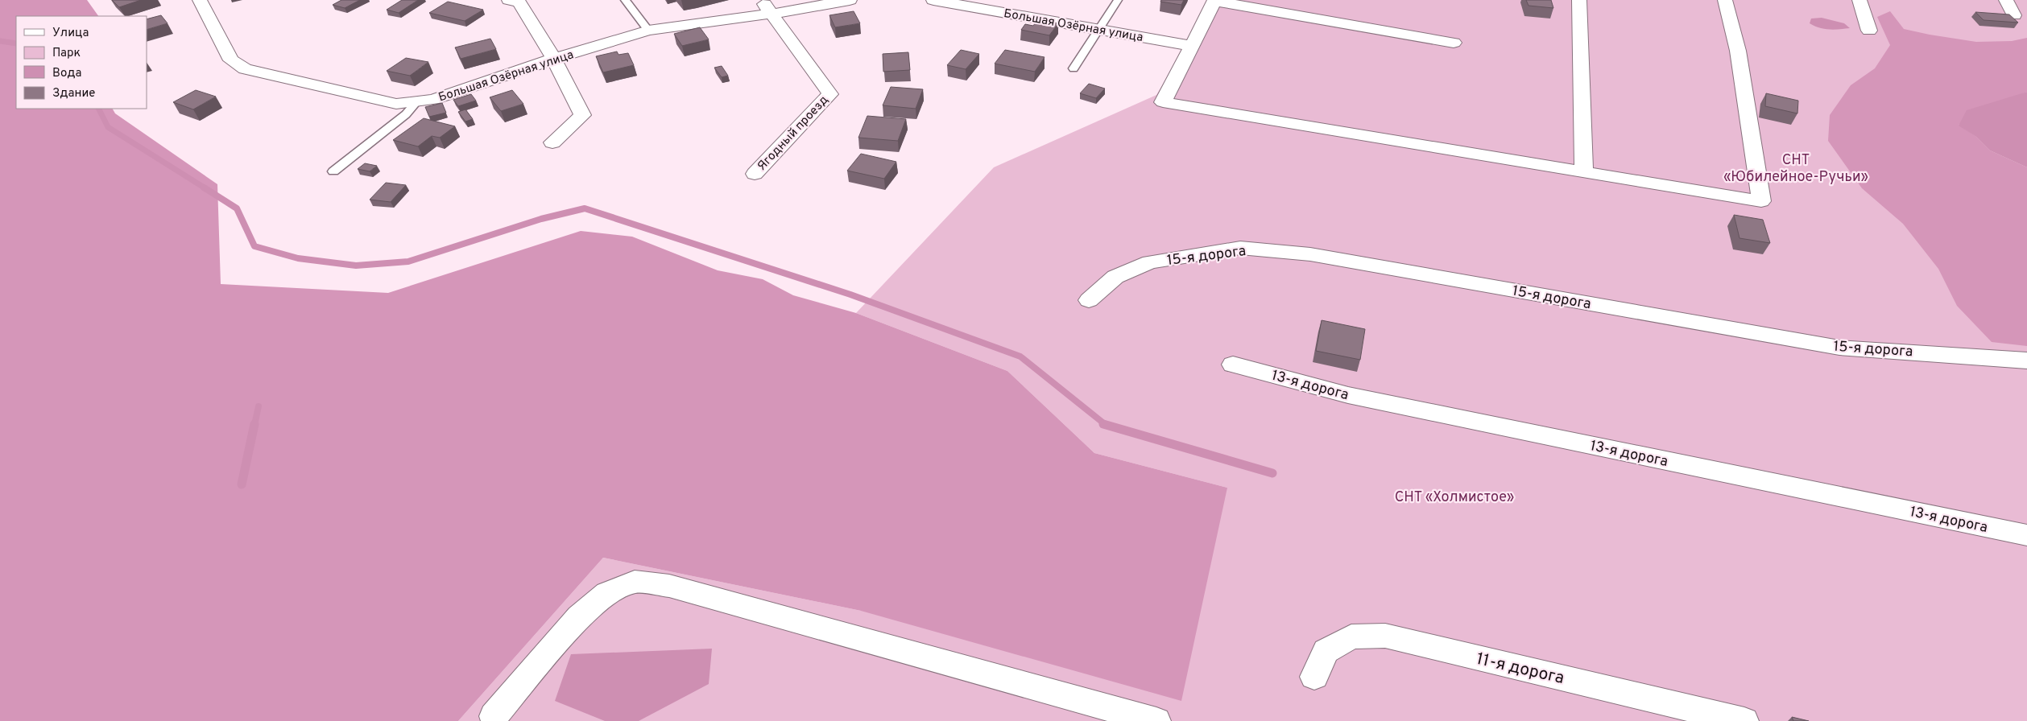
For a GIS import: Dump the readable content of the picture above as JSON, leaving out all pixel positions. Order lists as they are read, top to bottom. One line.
{"streets":{"street":["Большая Озёрная улица","Ягодный проезд","15-я дорога","13-я дорога","11-я дорога"]},"crossings":[["Большая Озёрная улица","Ягодный проезд"]],"parks":["СНТ «Юбилейное-Ручьи»","СНТ «Холмистое»"],"legend":["Улица","Парк","Вода","Здание"]}
